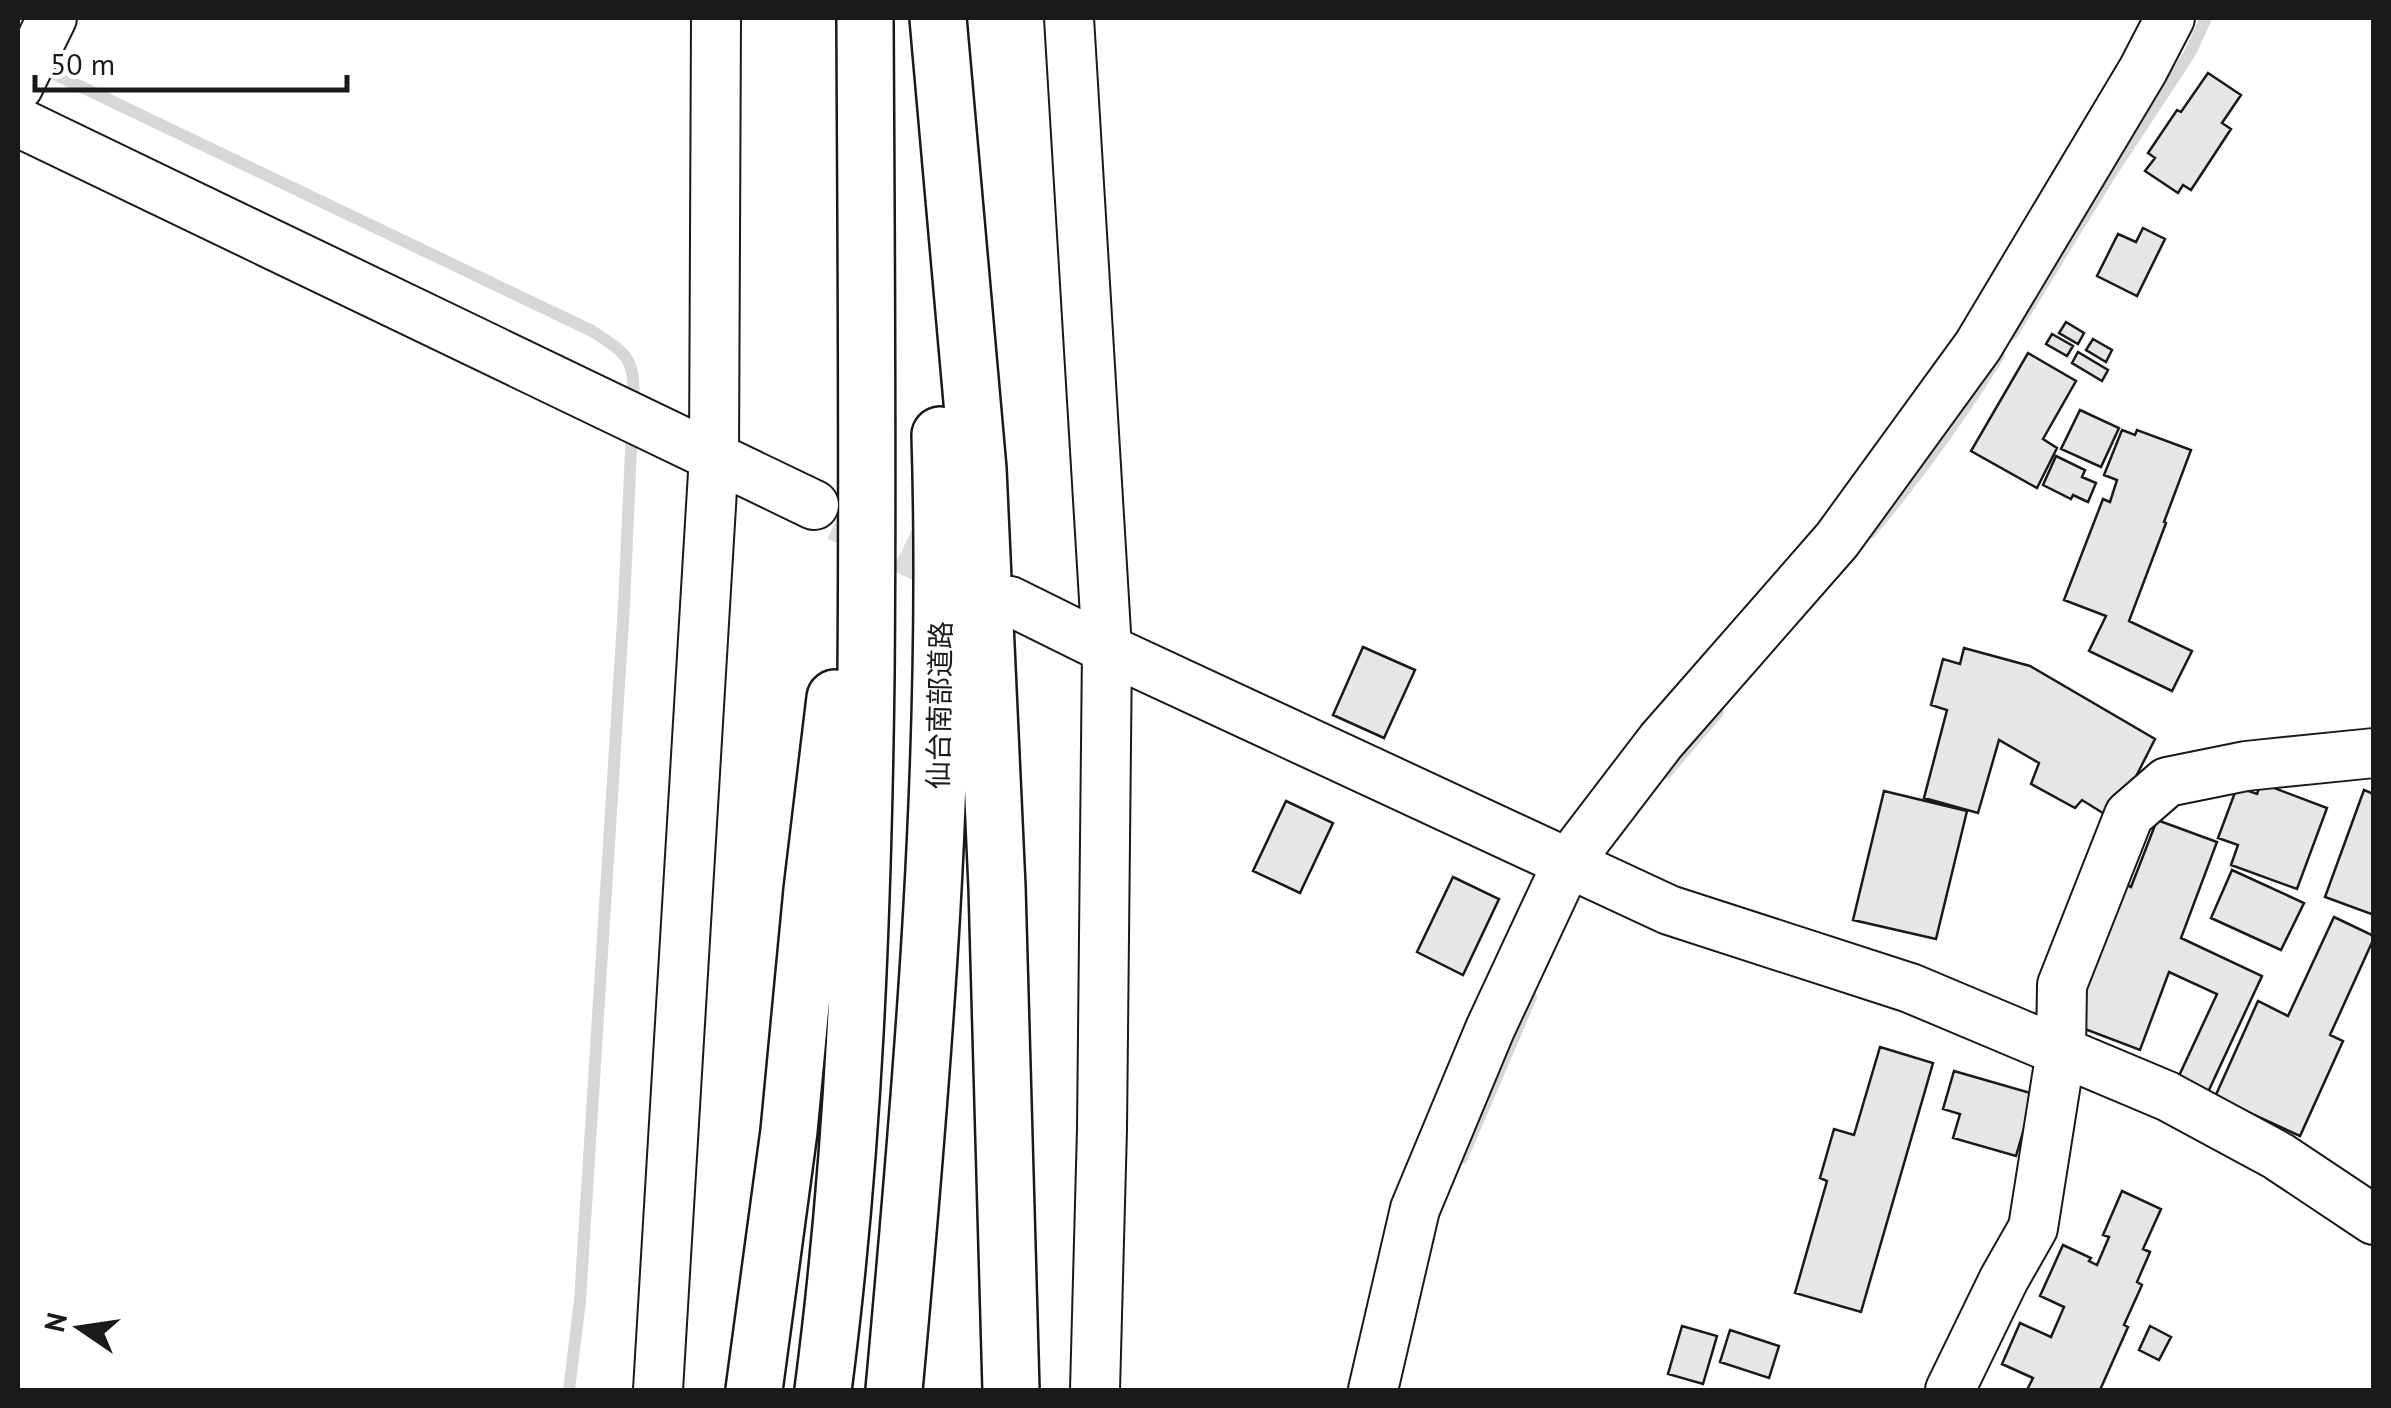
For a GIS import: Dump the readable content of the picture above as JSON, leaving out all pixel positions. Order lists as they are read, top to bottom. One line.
{"streets":{"highway":["仙台南部道路"]},"scale_bar":"50 m","north":"left"}
